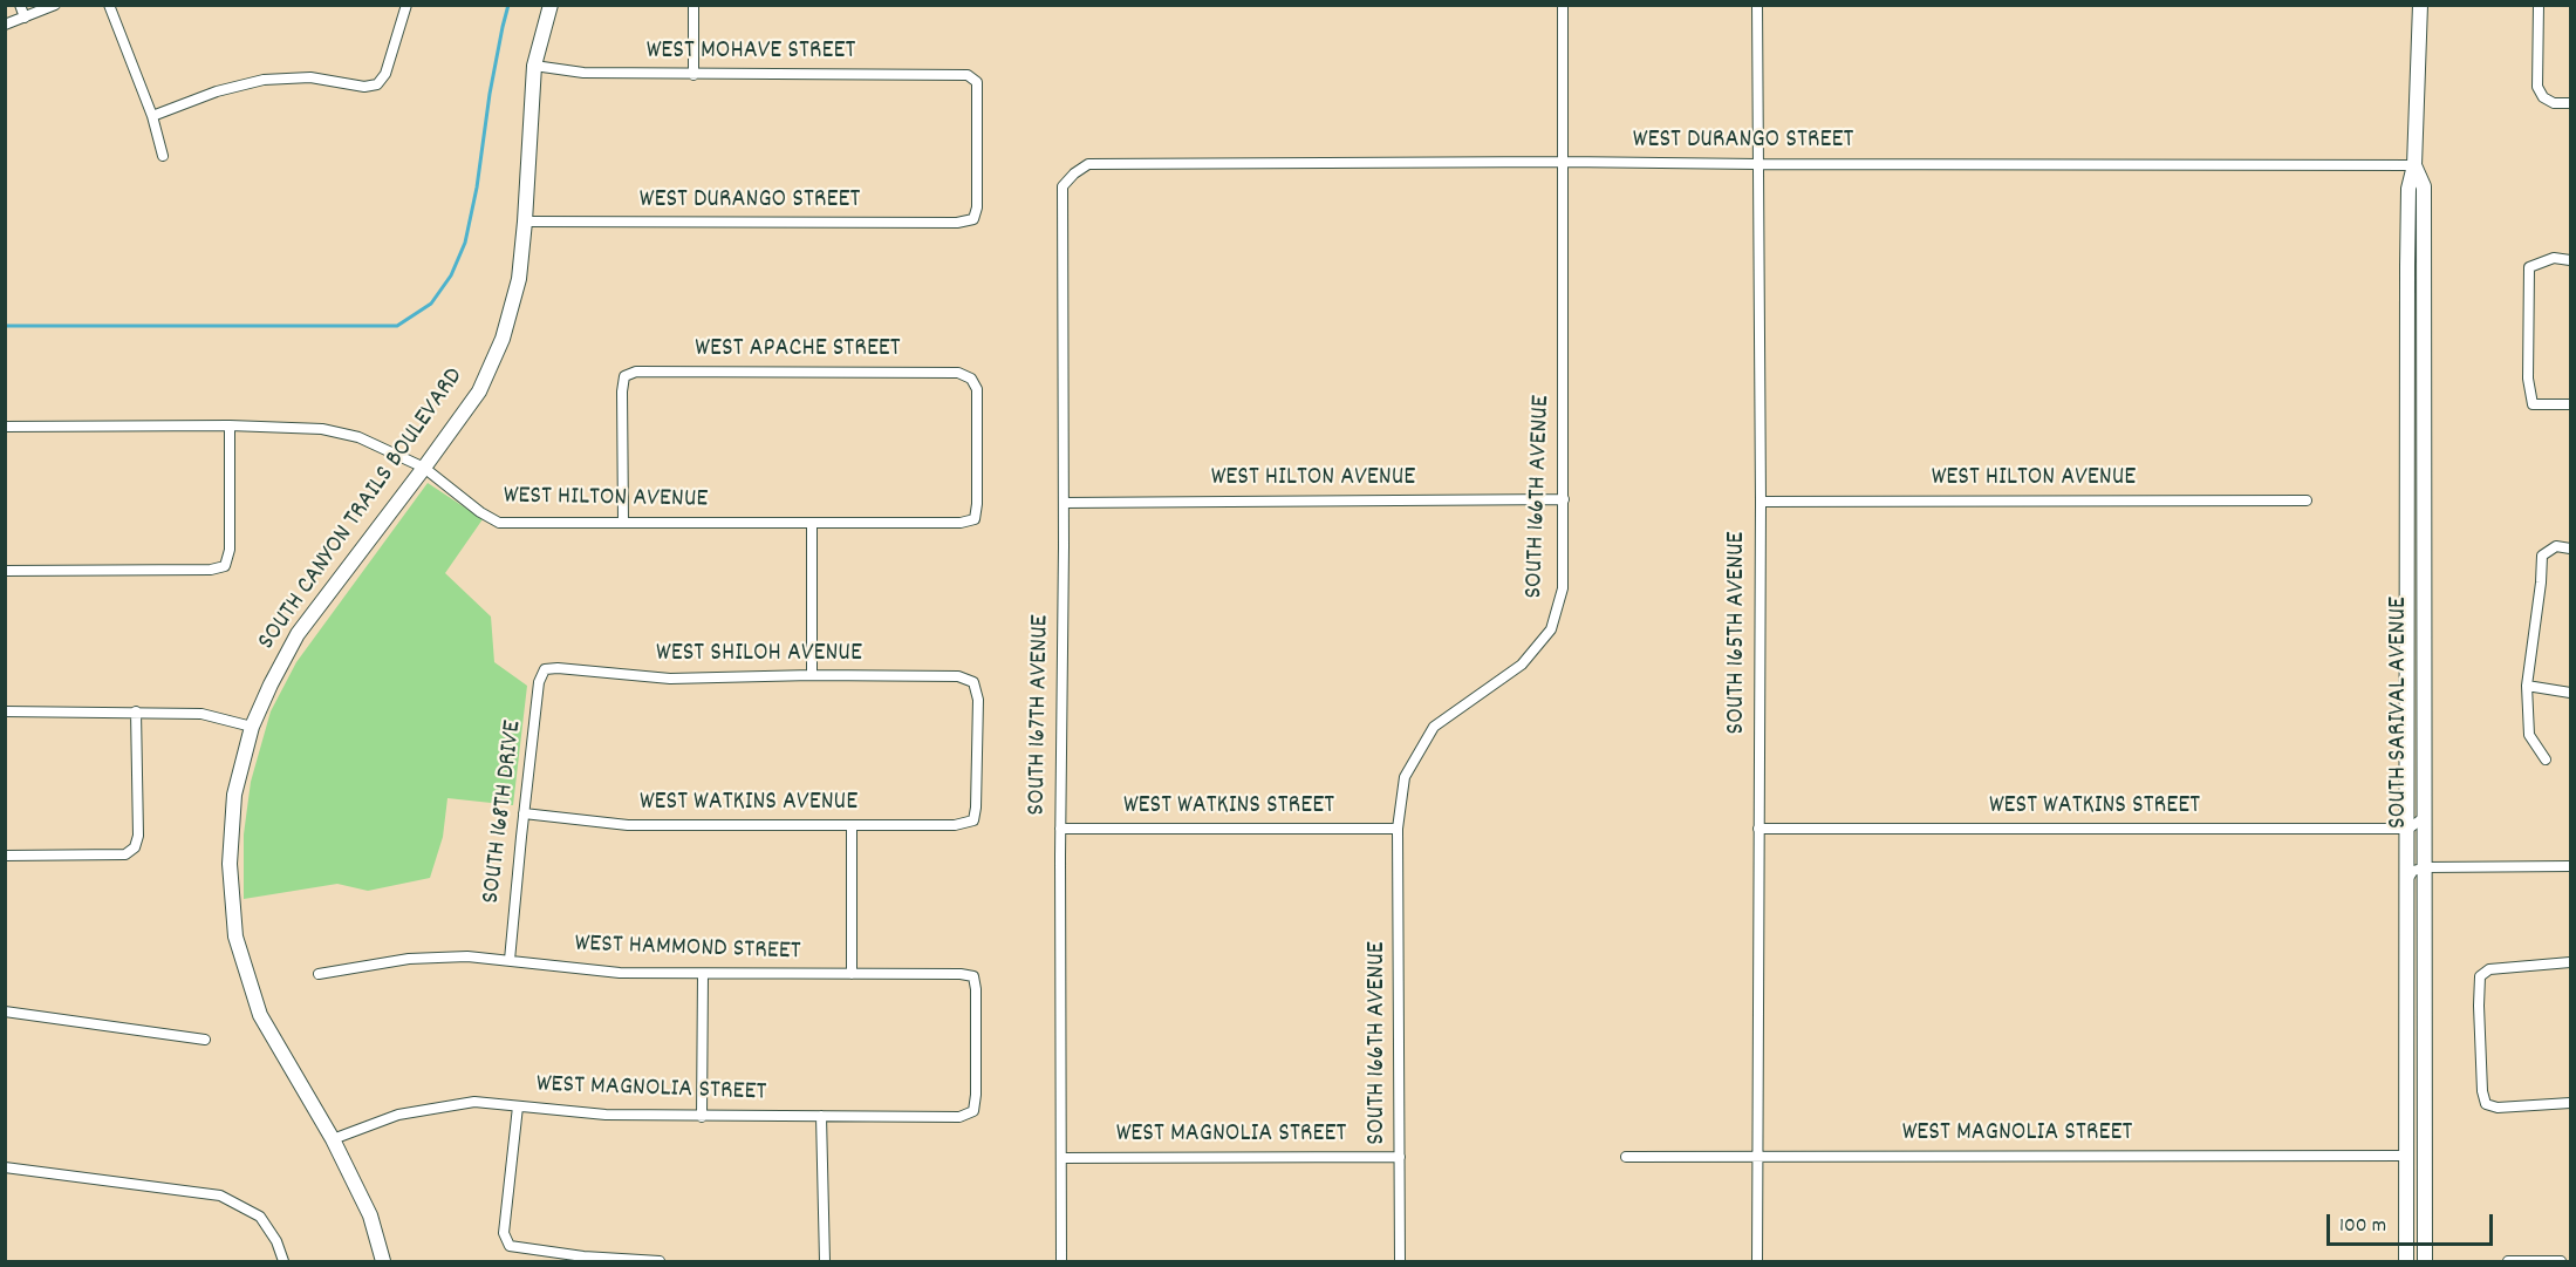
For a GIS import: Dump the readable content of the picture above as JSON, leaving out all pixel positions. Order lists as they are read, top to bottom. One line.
{"streets":{"main road":["SOUTH CANYON TRAILS BOULEVARD","SOUTH SARIVAL AVENUE"],"street":["WEST MOHAVE STREET","WEST DURANGO STREET","WEST APACHE STREET","WEST HILTON AVENUE","SOUTH 166TH AVENUE","SOUTH 165TH AVENUE","WEST SHILOH AVENUE","SOUTH 167TH AVENUE","WEST WATKINS AVENUE","WEST WATKINS STREET","SOUTH 168TH DRIVE","WEST HAMMOND STREET","WEST MAGNOLIA STREET"]},"crossings":[["WEST MOHAVE STREET","WEST DURANGO STREET"],["WEST MOHAVE STREET","SOUTH CANYON TRAILS BOULEVARD"],["WEST DURANGO STREET","SOUTH 166TH AVENUE"],["WEST DURANGO STREET","SOUTH CANYON TRAILS BOULEVARD"],["WEST DURANGO STREET","SOUTH 165TH AVENUE"],["WEST DURANGO STREET","SOUTH SARIVAL AVENUE"],["WEST DURANGO STREET","SOUTH 167TH AVENUE"],["WEST APACHE STREET","WEST HILTON AVENUE"],["WEST HILTON AVENUE","SOUTH 166TH AVENUE"],["WEST HILTON AVENUE","SOUTH CANYON TRAILS BOULEVARD"],["WEST HILTON AVENUE","SOUTH 165TH AVENUE"],["WEST HILTON AVENUE","SOUTH 167TH AVENUE"],["SOUTH 166TH AVENUE","WEST WATKINS STREET"],["SOUTH 166TH AVENUE","WEST MAGNOLIA STREET"],["SOUTH CANYON TRAILS BOULEVARD","WEST MAGNOLIA STREET"],["SOUTH 165TH AVENUE","WEST WATKINS STREET"],["SOUTH 165TH AVENUE","WEST MAGNOLIA STREET"],["WEST SHILOH AVENUE","WEST WATKINS AVENUE"],["WEST SHILOH AVENUE","SOUTH 168TH DRIVE"],["SOUTH SARIVAL AVENUE","WEST WATKINS STREET"],["SOUTH SARIVAL AVENUE","WEST MAGNOLIA STREET"],["SOUTH 167TH AVENUE","WEST WATKINS STREET"],["SOUTH 167TH AVENUE","WEST MAGNOLIA STREET"],["WEST WATKINS AVENUE","SOUTH 168TH DRIVE"],["SOUTH 168TH DRIVE","WEST HAMMOND STREET"],["WEST HAMMOND STREET","WEST MAGNOLIA STREET"]],"scale_bar":"100 m"}
